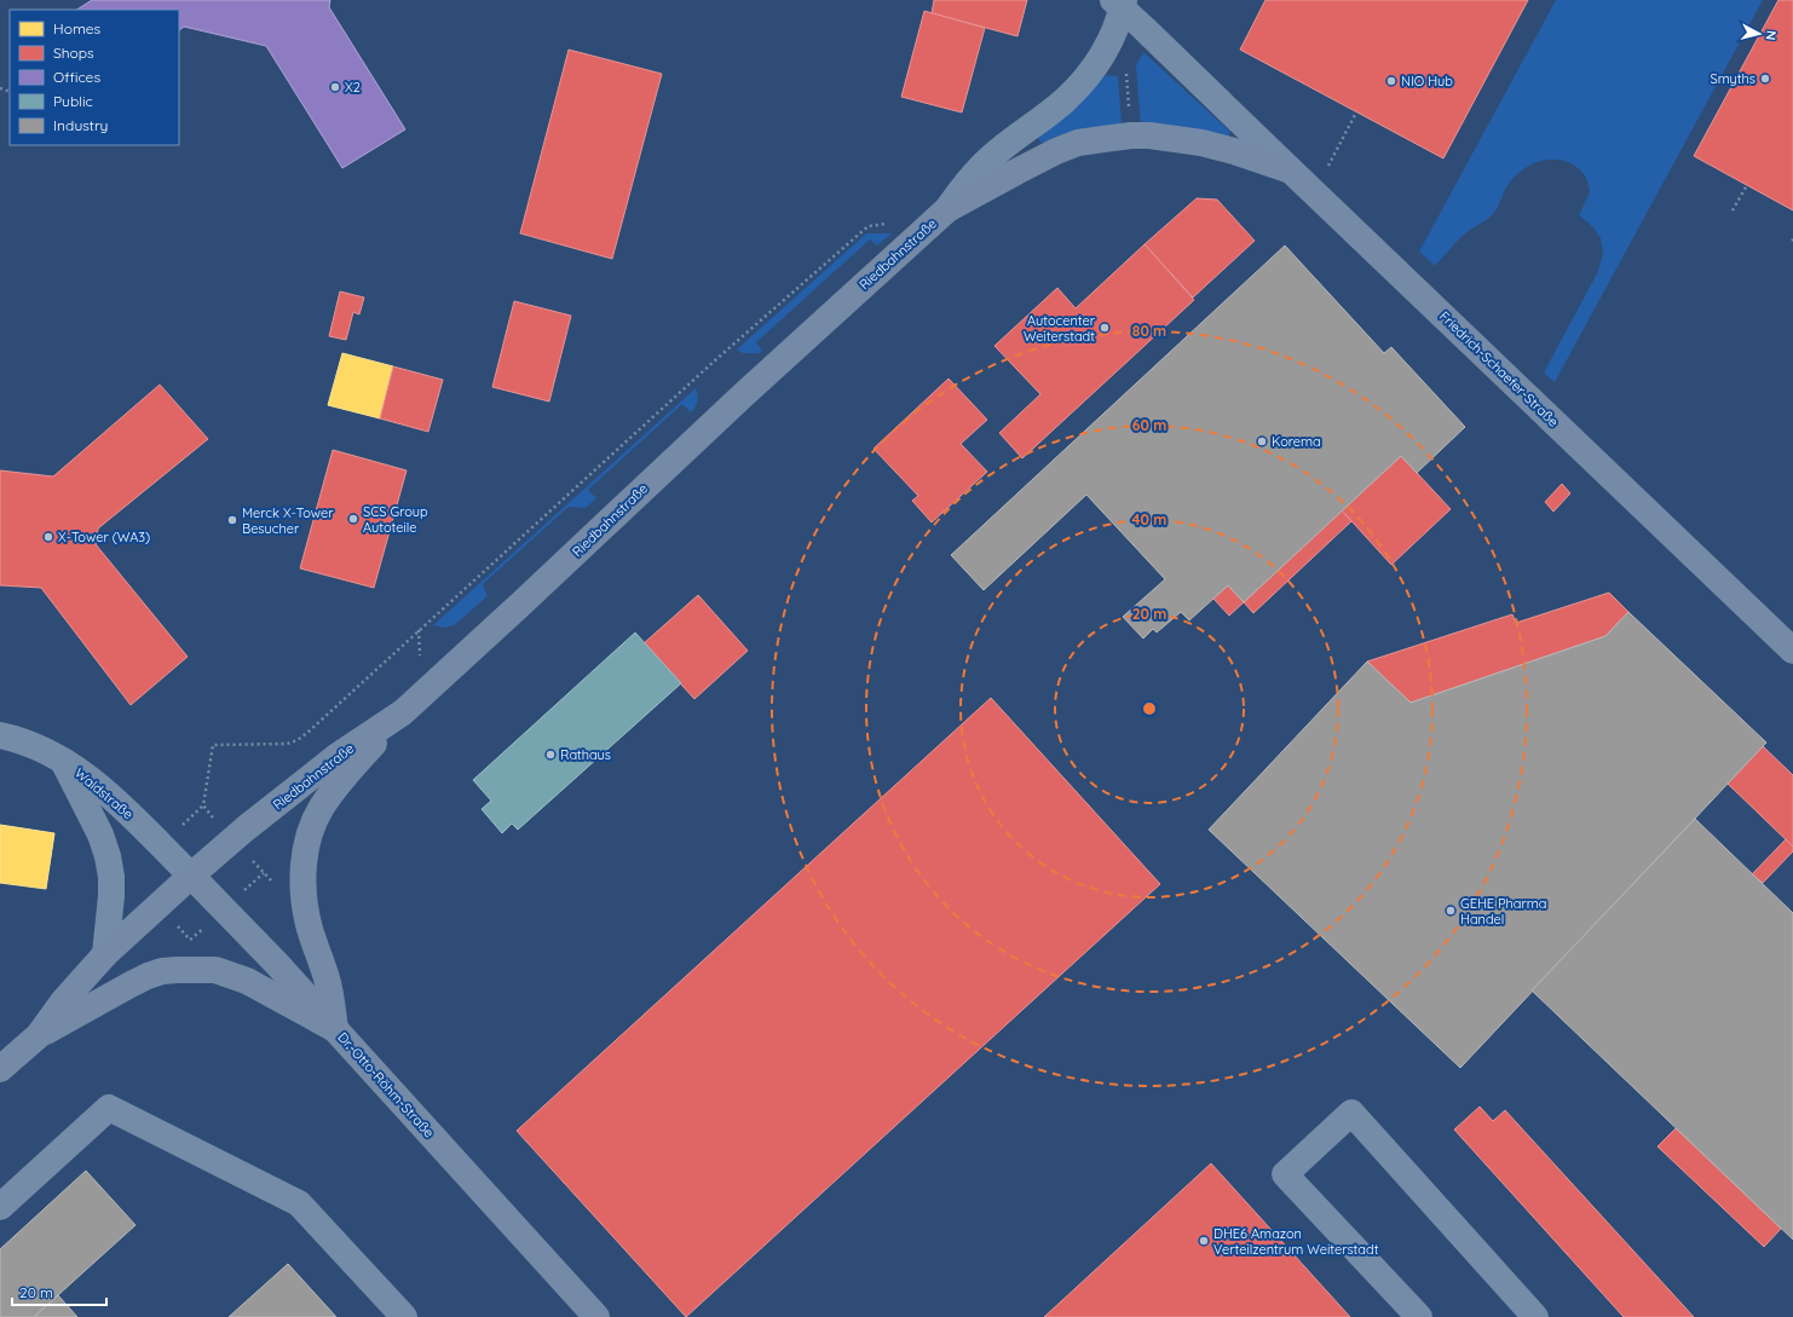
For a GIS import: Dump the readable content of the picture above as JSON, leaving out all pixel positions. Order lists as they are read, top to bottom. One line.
{"streets":{"main road":["Riedbahnstraße","Friedrich-Schaefer-Straße","Dr.-Otto-Röhm-Straße"],"street":["Waldstraße"]},"crossings":[["Riedbahnstraße","Friedrich-Schaefer-Straße"],["Riedbahnstraße","Waldstraße"],["Riedbahnstraße","Dr.-Otto-Röhm-Straße"]],"places":["Smyths","NIO Hub","X2","Autocenter Weiterstadt","Korema","SCS Group Autoteile","Merck X-Tower Besucher","X-Tower (WA3)","Rathaus","GEHE Pharma Handel","DHE6 Amazon Verteilzentrum Weiterstadt"],"legend":["Homes","Shops","Offices","Public","Industry"],"scale_bar":"20 m","north":"right","rings":["80 m","60 m","40 m","20 m"]}
